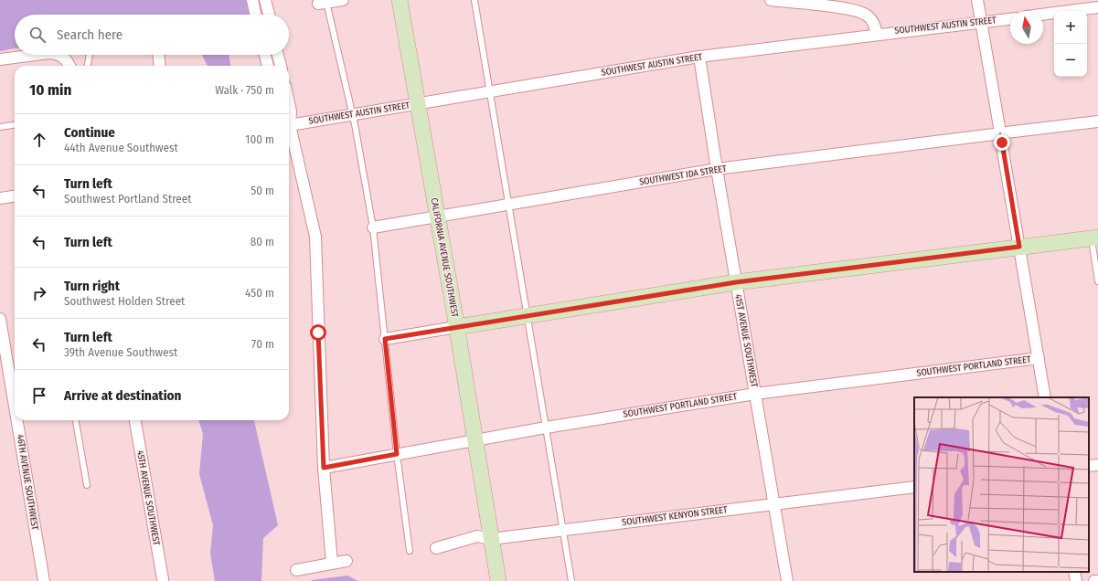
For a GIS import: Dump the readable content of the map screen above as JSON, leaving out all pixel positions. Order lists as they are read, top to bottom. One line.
{"streets":{"street":["SOUTHWEST AUSTIN STREET","SOUTHWEST IDA STREET","CALIFORNIA AVENUE SOUTHWEST","41ST AVENUE SOUTHWEST","SOUTHWEST PORTLAND STREET","46TH AVENUE SOUTHWEST","45TH AVENUE SOUTHWEST","SOUTHWEST KENYON STREET"]},"crossings":[["SOUTHWEST AUSTIN STREET","CALIFORNIA AVENUE SOUTHWEST"],["SOUTHWEST AUSTIN STREET","41ST AVENUE SOUTHWEST"],["SOUTHWEST IDA STREET","CALIFORNIA AVENUE SOUTHWEST"],["SOUTHWEST IDA STREET","41ST AVENUE SOUTHWEST"],["CALIFORNIA AVENUE SOUTHWEST","SOUTHWEST PORTLAND STREET"],["CALIFORNIA AVENUE SOUTHWEST","SOUTHWEST KENYON STREET"],["41ST AVENUE SOUTHWEST","SOUTHWEST PORTLAND STREET"],["41ST AVENUE SOUTHWEST","SOUTHWEST KENYON STREET"]],"north":"top","page":{"map_buttons":["+","−"],"search":"Search here","heading":["10 min","Walk · 750 m"],"list":[["Continue","44th Avenue Southwest","100 m"],["Turn left","Southwest Portland Street","50 m"],["Turn left","80 m"],["Turn right","Southwest Holden Street","450 m"],["Turn left","39th Avenue Southwest","70 m"],"Arrive at destination"]}}
